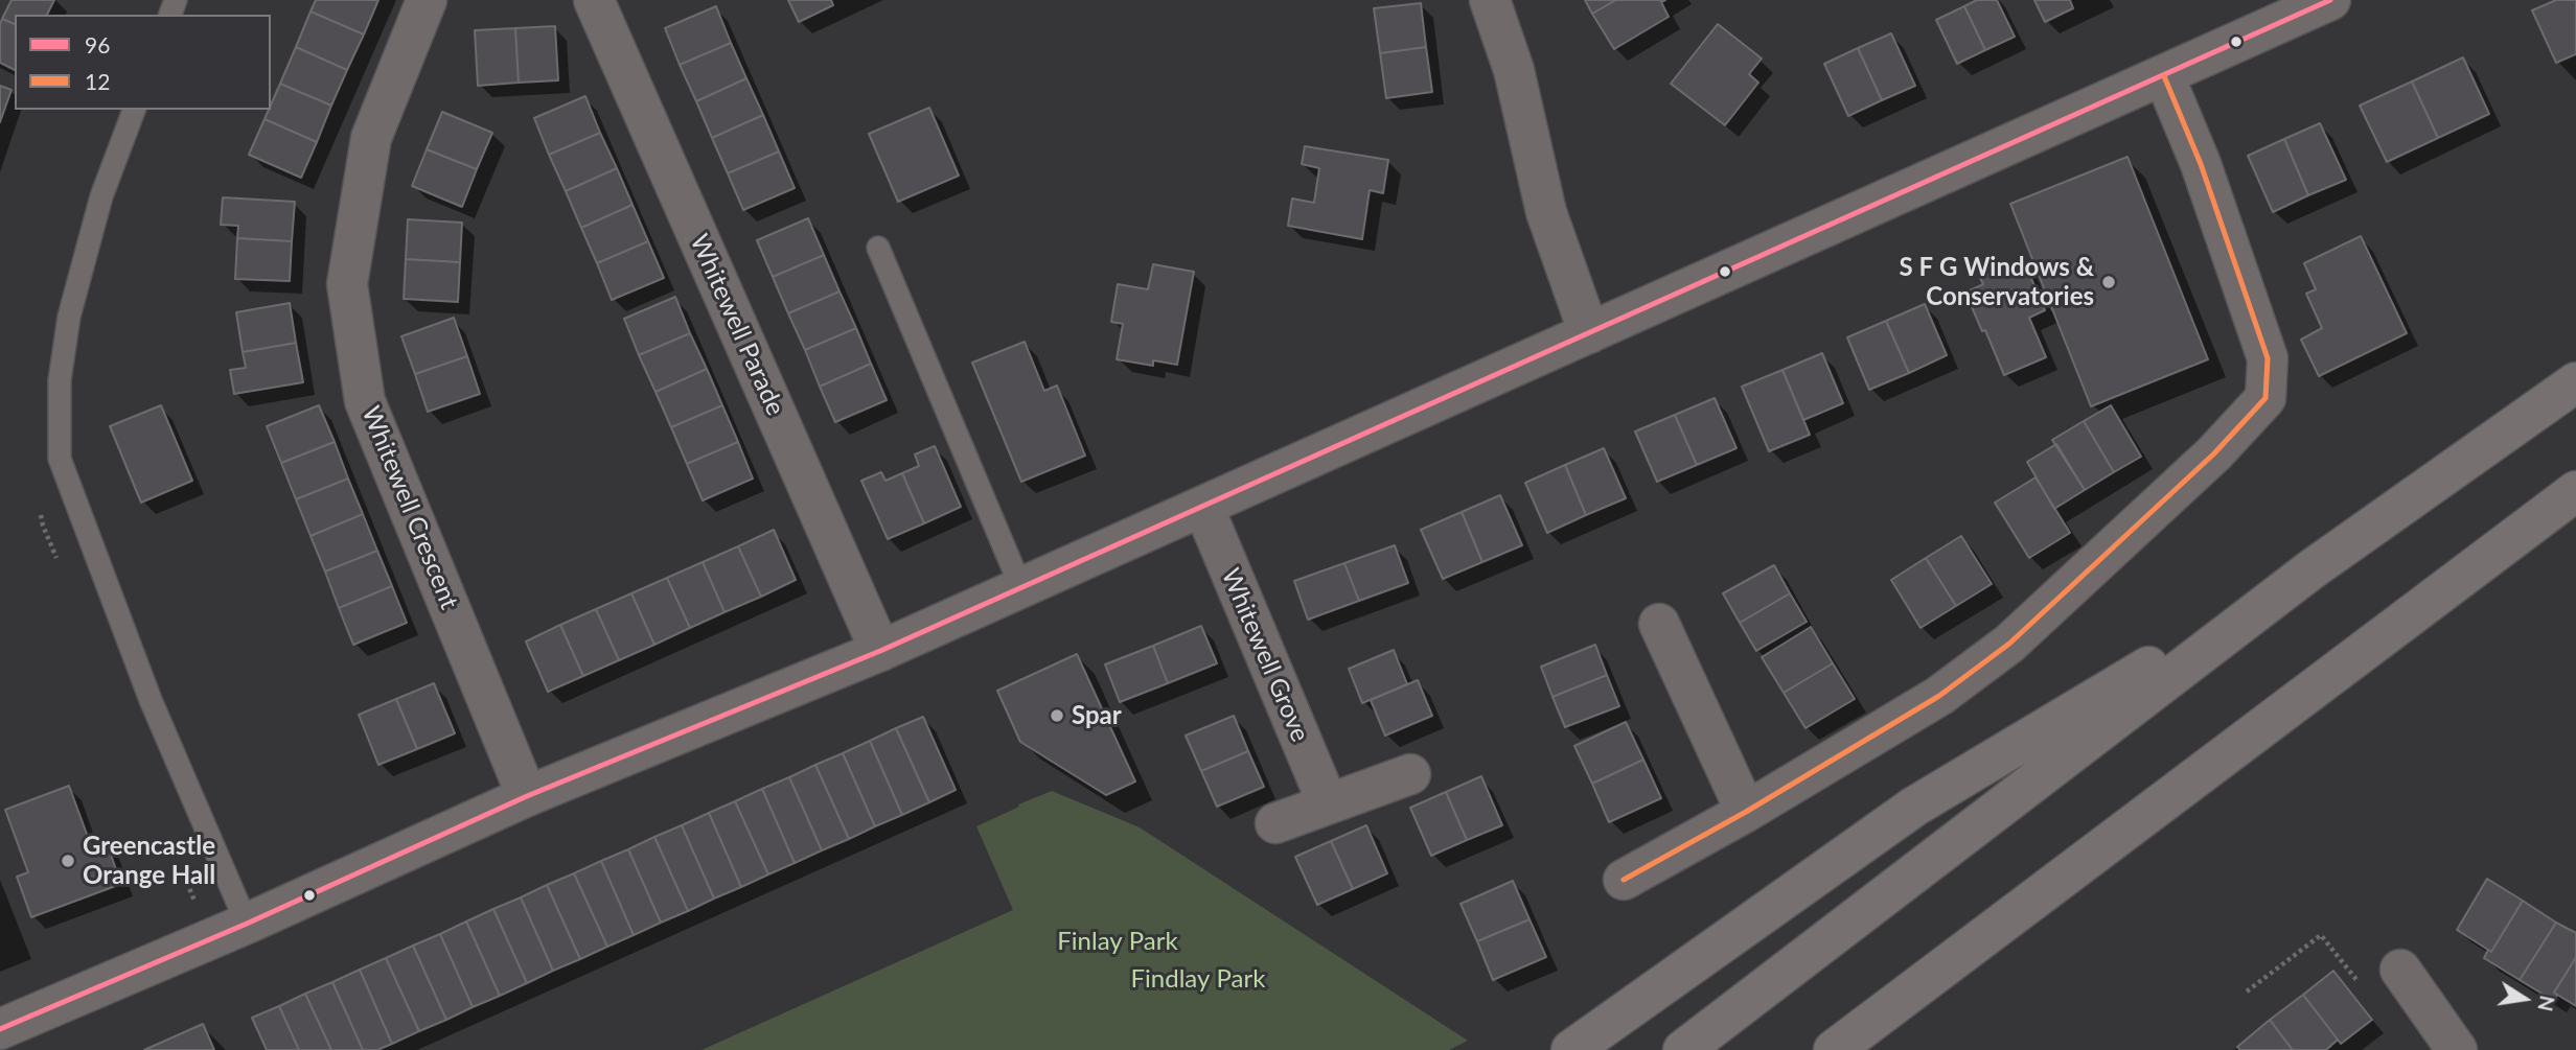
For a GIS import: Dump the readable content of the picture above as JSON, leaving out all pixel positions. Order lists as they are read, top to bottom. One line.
{"streets":{"street":["Whitewell Parade","Whitewell Crescent","Whitewell Grove"]},"parks":["Finlay Park","Findlay Park"],"places":["S F G Windows & Conservatories","Spar","Greencastle Orange Hall"],"lines":["transit line 96","transit line 12"],"legend":["96","12"],"north":"right"}
